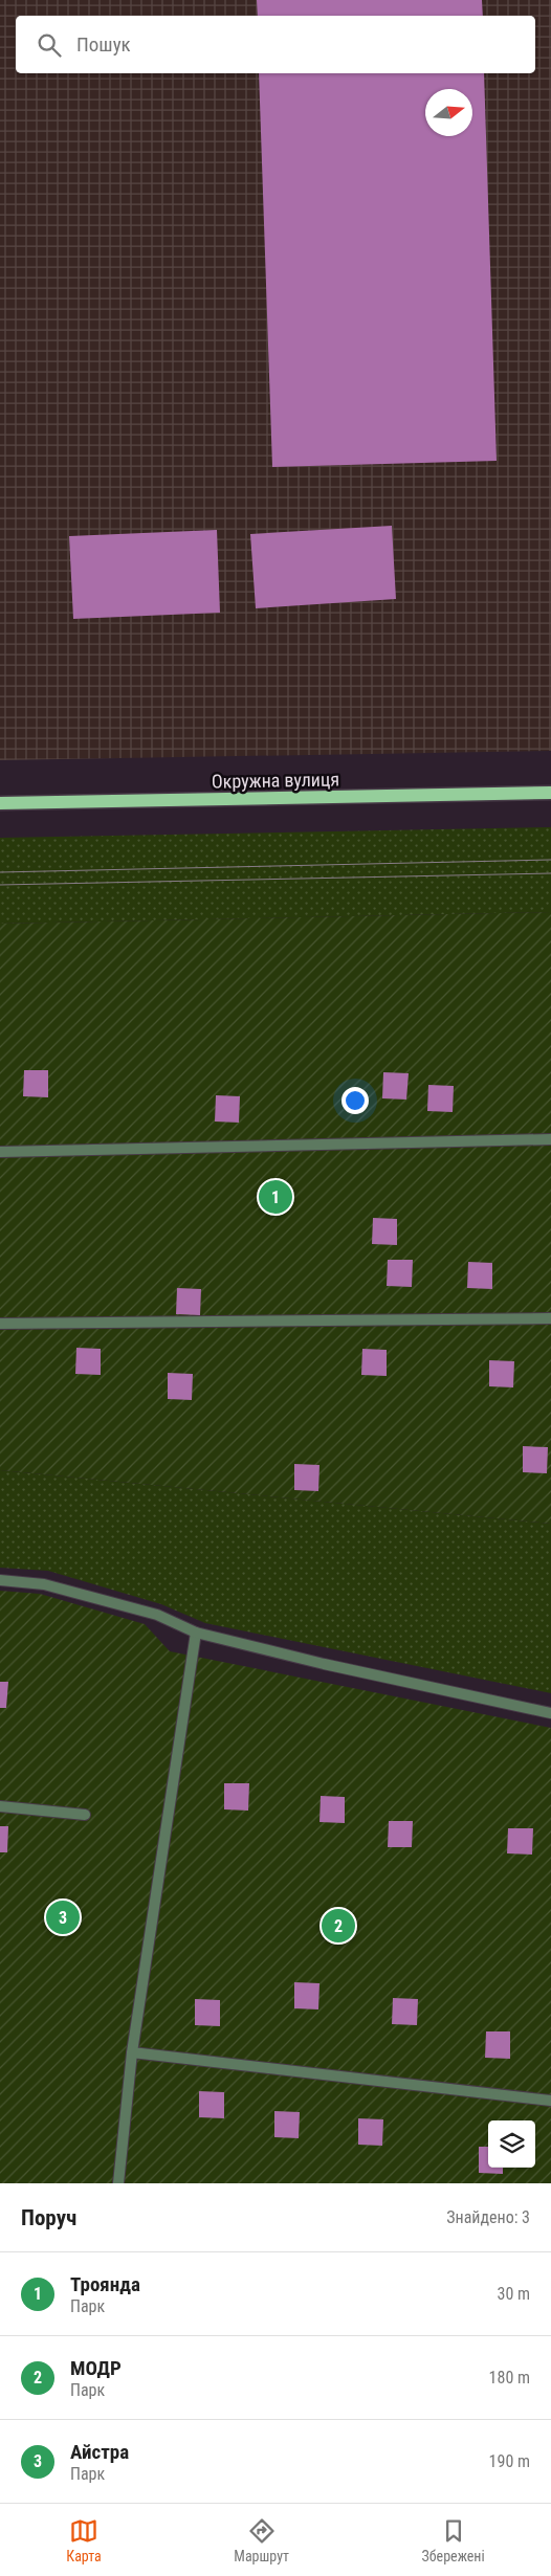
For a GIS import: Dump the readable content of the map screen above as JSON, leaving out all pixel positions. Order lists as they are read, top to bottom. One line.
{"streets":{"main road":["Окружна вулиця"]},"north":"right","page":{"search":"Пошук","pins":["1","3","2"],"heading":["Поруч","Знайдено: 3"],"list":[{"mark":"1","name":"Троянда","note":"Парк","value":"30 m"},{"mark":"2","name":"МОДР","note":"Парк","value":"180 m"},{"mark":"3","name":"Айстра","note":"Парк","value":"190 m"}],"nav":["Карта","Маршрут","Збережені"]}}
